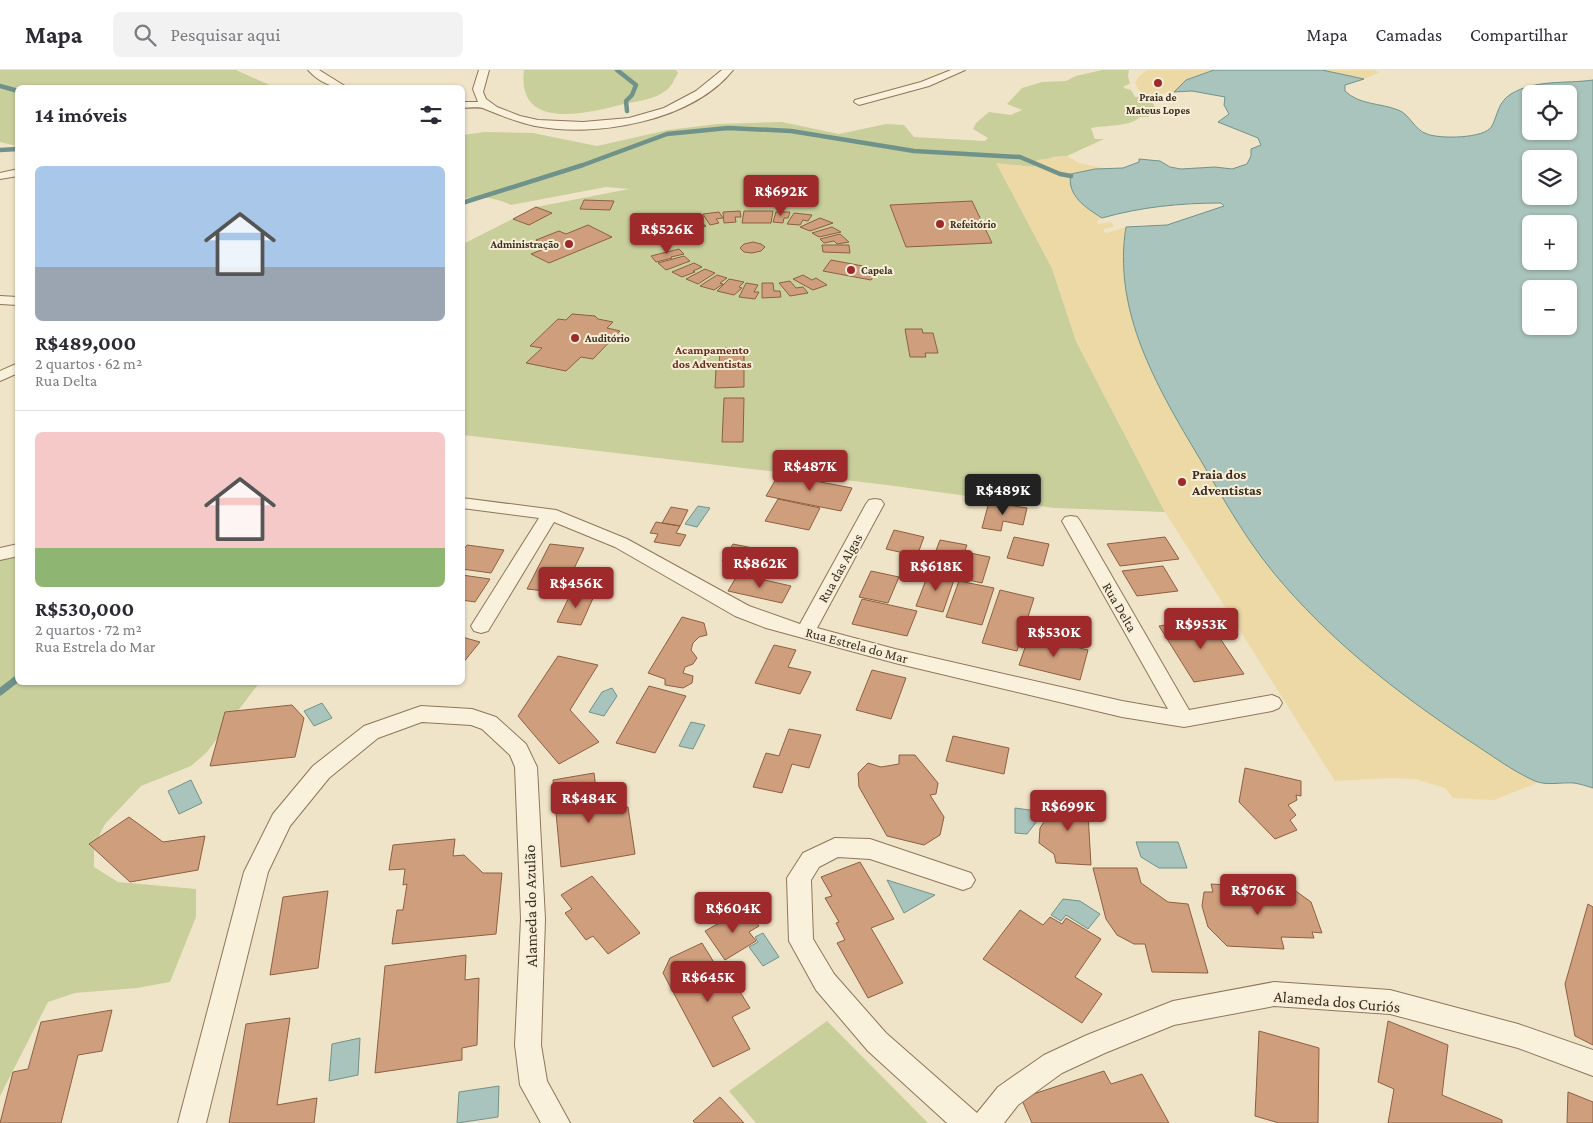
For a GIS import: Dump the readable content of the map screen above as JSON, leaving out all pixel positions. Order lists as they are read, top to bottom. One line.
{"streets":{"street":["Rua das Algas","Rua Delta","Rua Estrela do Mar","Alameda do Azulão","Alameda dos Curiós"]},"crossings":[["Rua das Algas","Rua Estrela do Mar"],["Rua Delta","Rua Estrela do Mar"]],"districts":["Acampamento dos Adventistas"],"places":["Praia de Mateus Lopes","Refeitório","Administração","Capela","Auditório","Praia dos Adventistas"],"page":{"header":"Mapa","search":"Pesquisar aqui","nav":["Mapa","Camadas","Compartilhar"],"map_buttons":["+","−"],"heading":"14 imóveis","list":[{"name":"R$489,000","note":"2 quartos · 62 m² · Rua Delta"},{"name":"R$530,000","note":"2 quartos · 72 m² · Rua Estrela do Mar"}],"price":["R$692K","R$526K","R$487K","R$489K","R$862K","R$618K","R$456K","R$953K","R$530K","R$484K","R$699K","R$706K","R$604K","R$645K"]}}
